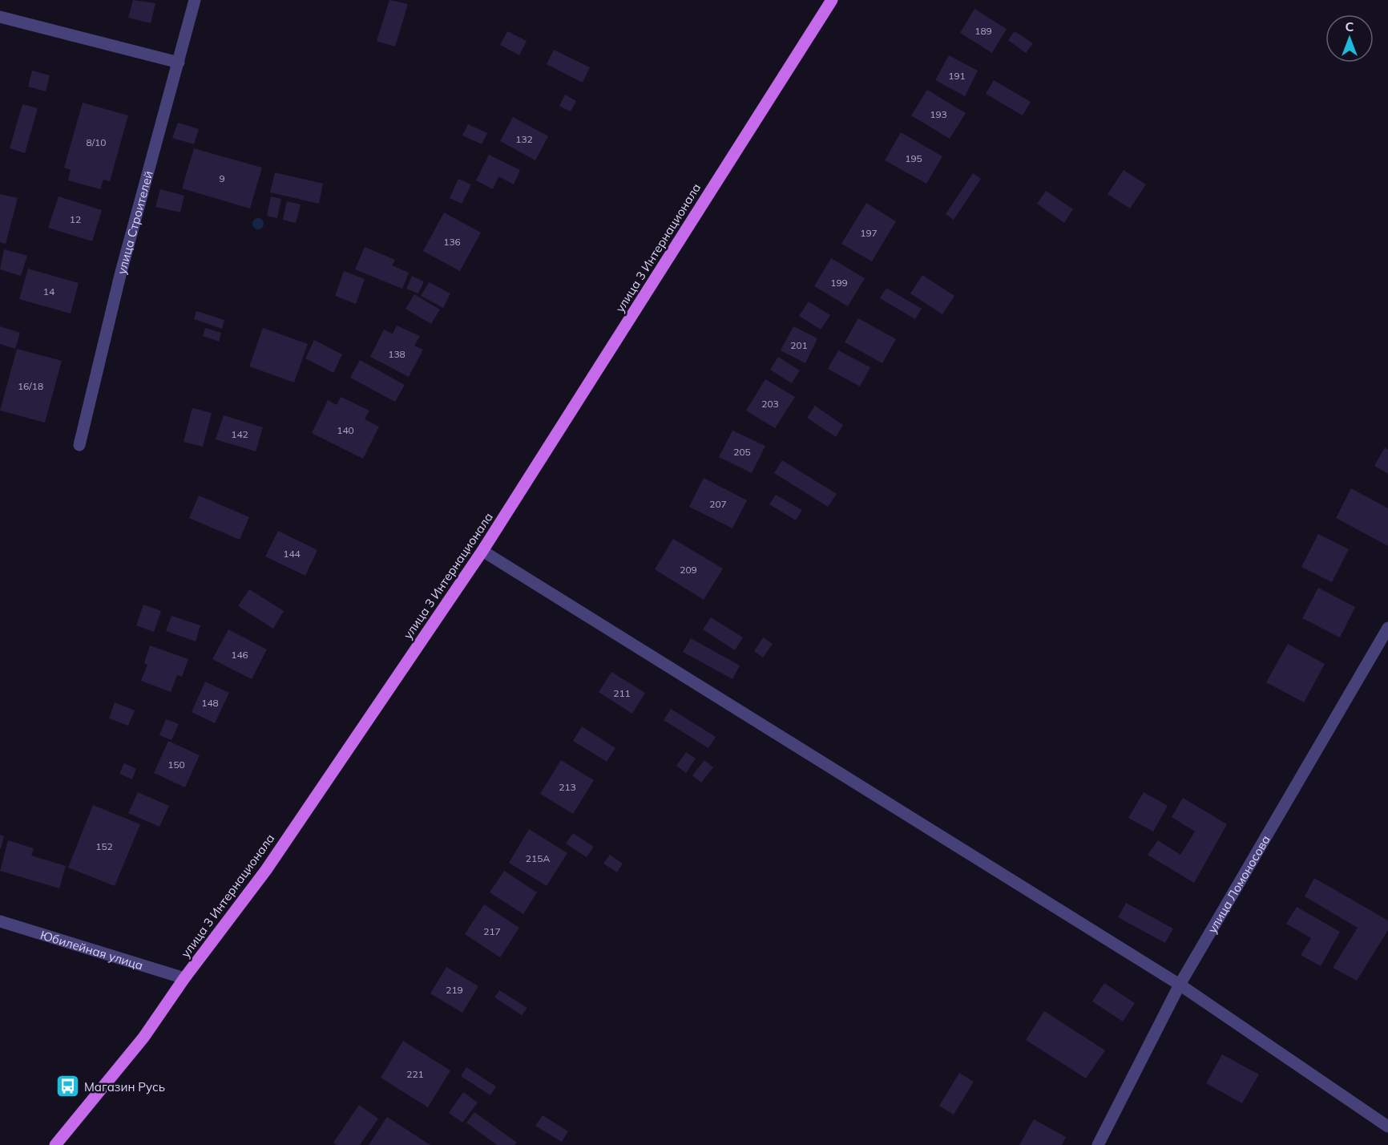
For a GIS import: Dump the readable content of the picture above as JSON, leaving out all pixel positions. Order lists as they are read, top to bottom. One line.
{"streets":{"main road":["улица 3 Интернационала"],"street":["улица Строителей","улица Ломоносова","Юбилейная улица"]},"crossings":[["улица 3 Интернационала","Юбилейная улица"]],"places":{"bus stop":["Магазин Русь"]},"house_numbers":["189","191","193","132","8/10","195","9","12","197","136","199","14","201","138","16/18","203","140","142","205","207","144","209","146","211","148","150","213","152","215А","217","219","221"],"north":"top"}
